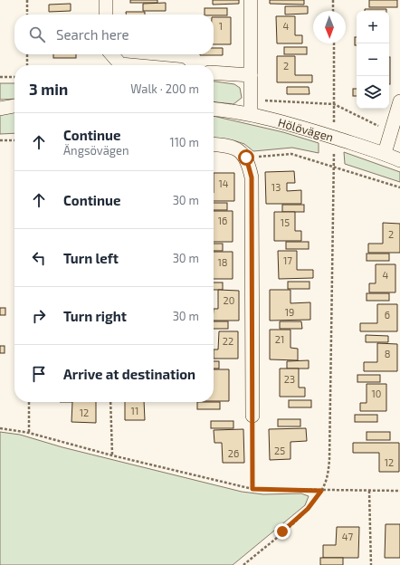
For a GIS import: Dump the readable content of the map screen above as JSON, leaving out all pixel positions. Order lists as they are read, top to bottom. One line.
{"streets":{"street":["Hölövägen"]},"house_numbers":["1","4","2","14","13","16","15","2","17","18","4","20","19","6","21","22","8","23","10","11","12","25","26","12","47"],"north":"bottom","page":{"map_buttons":["+","−"],"search":"Search here","heading":["3 min","Walk · 200 m"],"list":[["Continue","Ängsövägen","110 m"],["Continue","30 m"],["Turn left","30 m"],["Turn right","30 m"],"Arrive at destination"]}}
